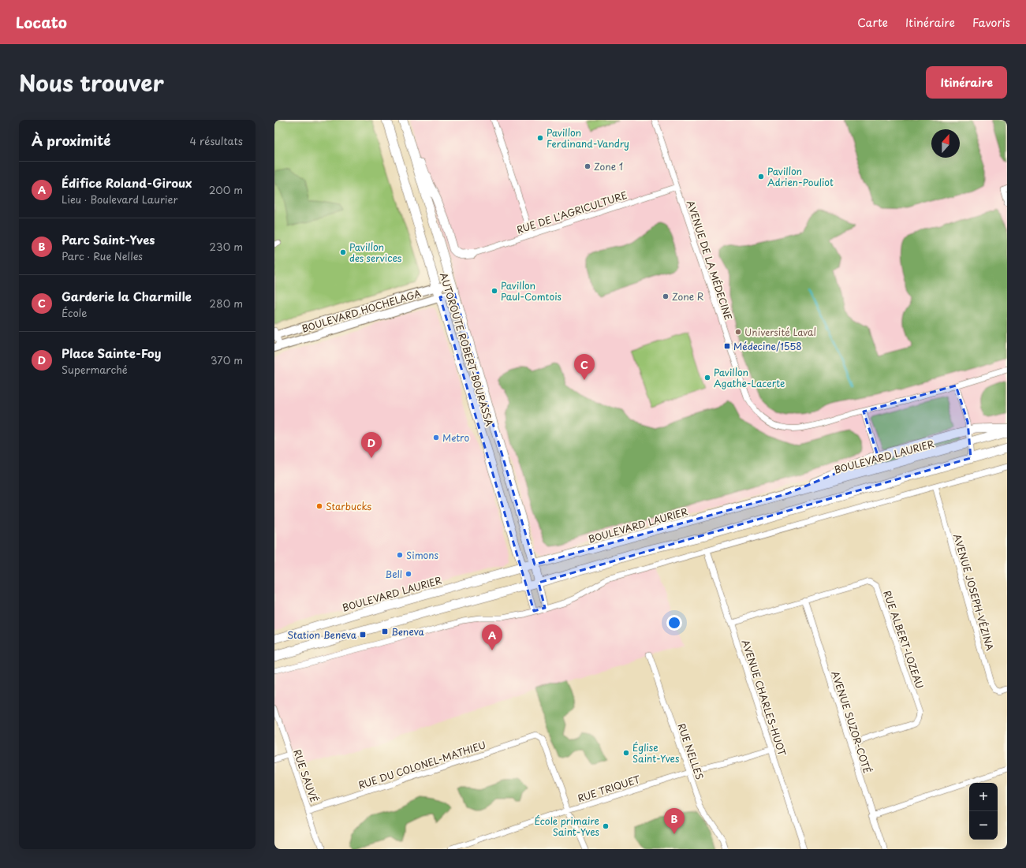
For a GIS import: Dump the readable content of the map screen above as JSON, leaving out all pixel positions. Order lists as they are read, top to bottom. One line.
{"streets":{"main road":["BOULEVARD HOCHELAGA","AUTOROUTE ROBERT-BOURASSA","BOULEVARD LAURIER"],"street":["RUE DE L'AGRICULTURE","AVENUE DE LA MÉDECINE","AVENUE JOSEPH-VÉZINA","RUE ALBERT-LOZEAU","AVENUE CHARLES-HUOT","AVENUE SUZOR-COTÉ","RUE NELLES","RUE DU COLONEL-MATHIEU","RUE SAUVÉ","RUE TRIQUET"]},"crossings":[["RUE DE L'AGRICULTURE","AVENUE DE LA MÉDECINE"],["BOULEVARD HOCHELAGA","AUTOROUTE ROBERT-BOURASSA"],["AUTOROUTE ROBERT-BOURASSA","BOULEVARD LAURIER"],["RUE ALBERT-LOZEAU","AVENUE CHARLES-HUOT"],["RUE ALBERT-LOZEAU","AVENUE SUZOR-COTÉ"],["AVENUE CHARLES-HUOT","RUE TRIQUET"],["RUE NELLES","RUE TRIQUET"],["RUE DU COLONEL-MATHIEU","RUE SAUVÉ"],["RUE DU COLONEL-MATHIEU","RUE TRIQUET"]],"places":{"other":["Pavillon Ferdinand-Vandry","Zone 1","Pavillon Adrien-Pouliot","Pavillon des services","Pavillon Paul-Comtois","Zone R","Université Laval","Pavillon Agathe-Lacerte","Metro","Starbucks","Simons","Bell","Église Saint-Yves","École primaire Saint-Yves"],"transit":["Médecine/1558","Beneva","Station Beneva"]},"north":"top","page":{"header":"Locato","nav":["Carte","Itinéraire","Favoris"],"title":"Nous trouver","buttons":"Itinéraire","heading":["À proximité","4 résultats"],"list":[{"mark":"A","name":"Édifice Roland-Giroux","note":"Lieu · Boulevard Laurier","value":"200 m"},{"mark":"B","name":"Parc Saint-Yves","note":"Parc · Rue Nelles","value":"230 m"},{"mark":"C","name":"Garderie la Charmille","note":"École","value":"280 m"},{"mark":"D","name":"Place Sainte-Foy","note":"Supermarché","value":"370 m"}],"pins":["C","D","A","B"],"map_buttons":["+","−"]}}
